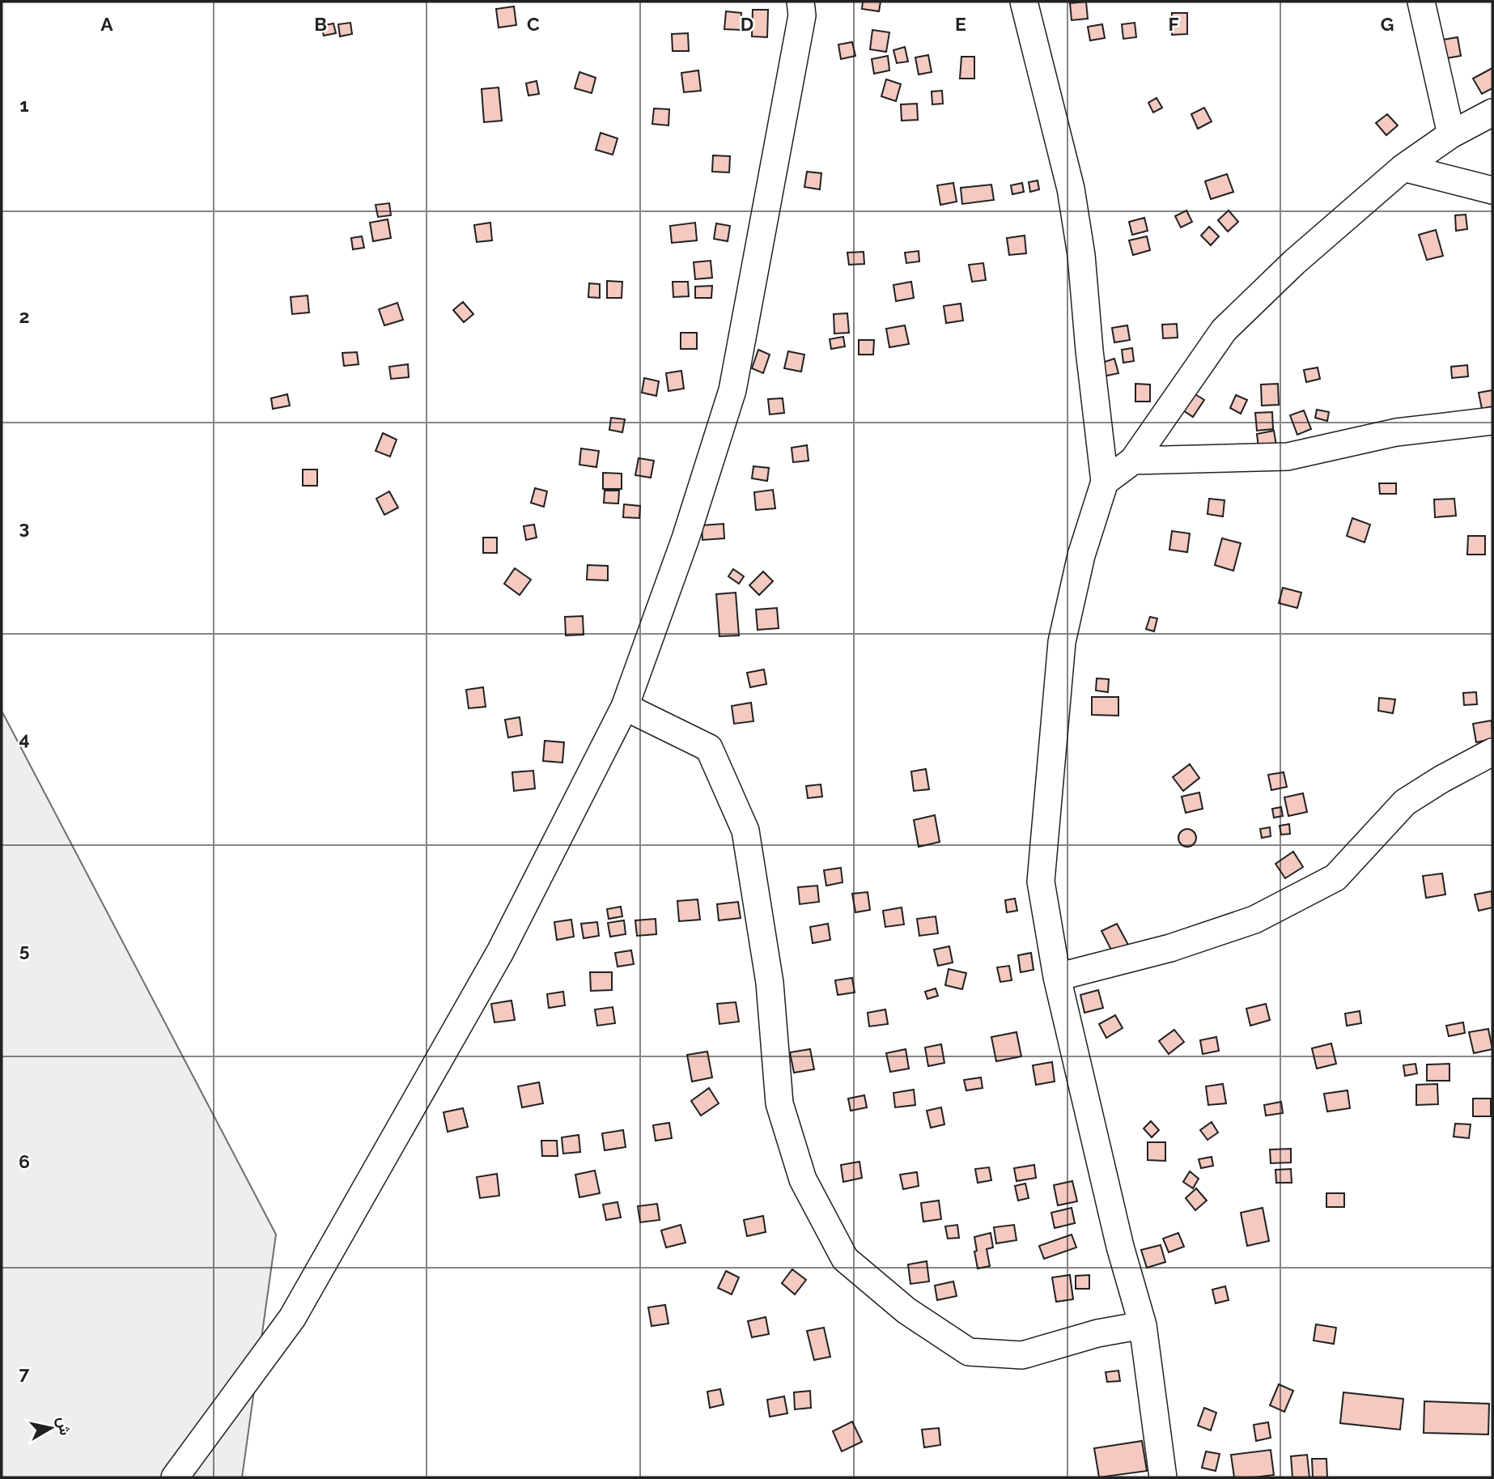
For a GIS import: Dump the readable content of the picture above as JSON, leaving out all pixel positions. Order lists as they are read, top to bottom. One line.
{"north":"right","grid":{"columns":["A","B","C","D","E","F","G"],"rows":["1","2","3","4","5","6","7"]}}
